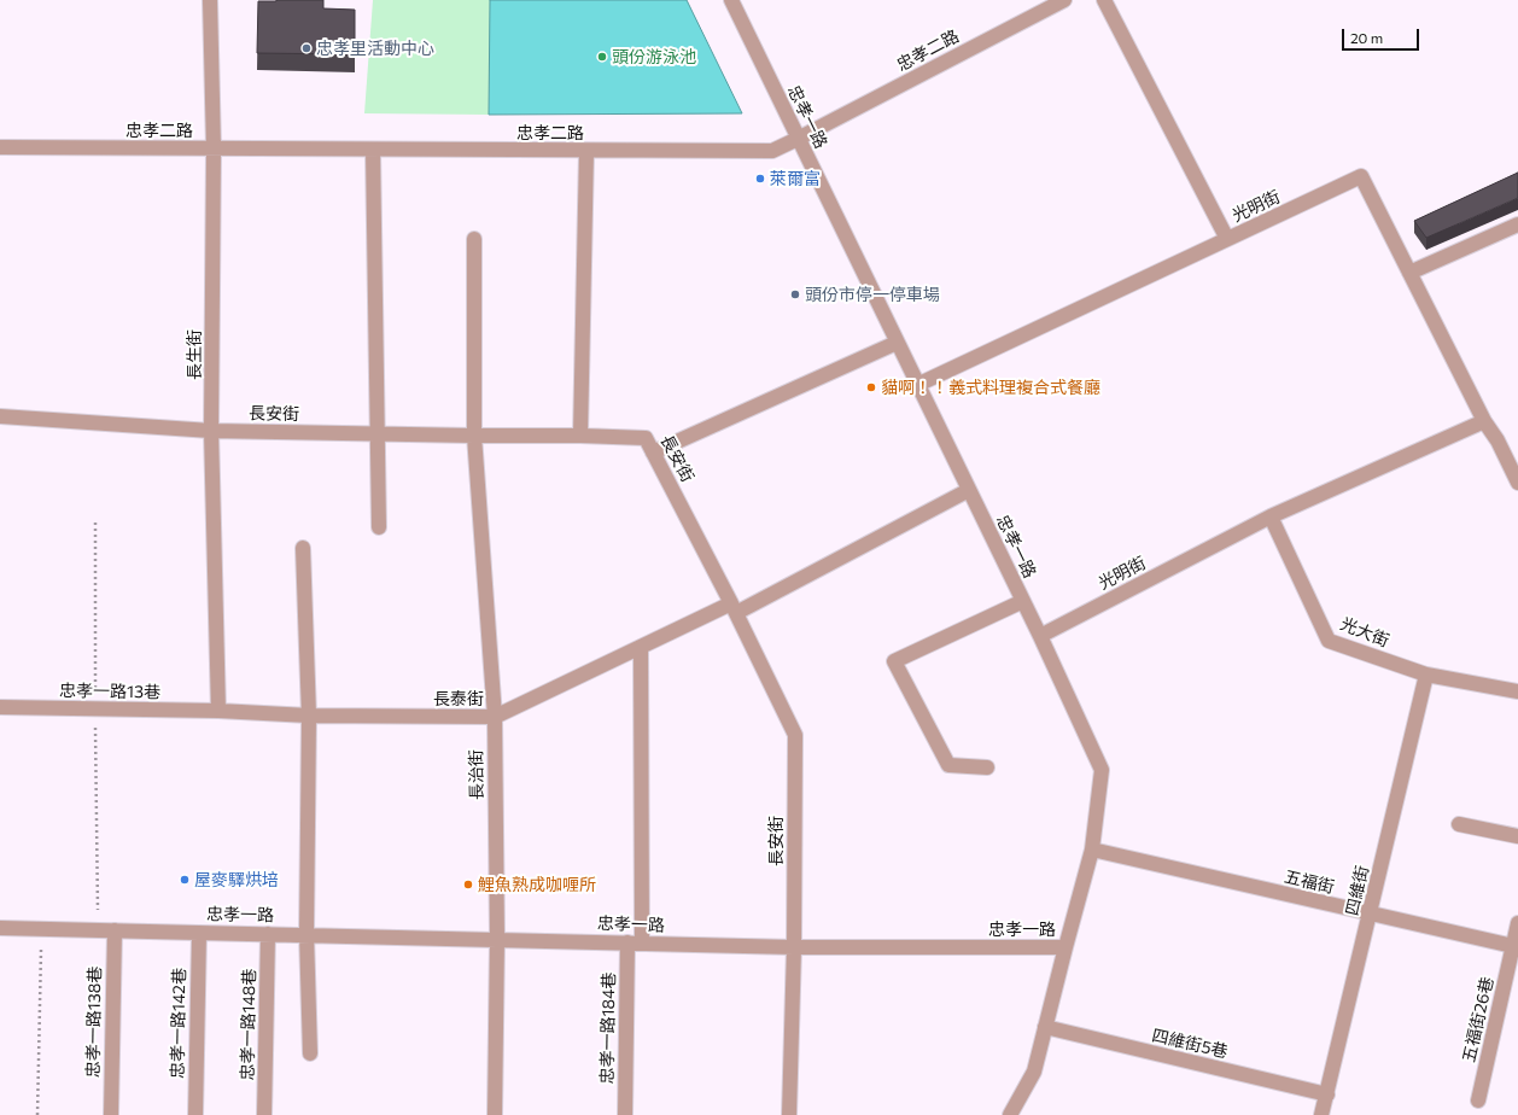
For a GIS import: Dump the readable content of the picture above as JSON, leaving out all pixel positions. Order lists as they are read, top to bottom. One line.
{"streets":{"street":["忠孝二路","忠孝一路","光明街","長生街","長安街","光大街","忠孝一路13巷","長泰街","長治街","五福街","四維街","五福街26巷","忠孝一路138巷","忠孝一路142巷","忠孝一路148巷","忠孝一路184巷","四維街5巷"]},"crossings":[["忠孝二路","忠孝一路"],["忠孝二路","長生街"],["忠孝一路","光明街"],["忠孝一路","長安街"],["忠孝一路","長泰街"],["忠孝一路","長治街"],["忠孝一路","五福街"],["忠孝一路","忠孝一路138巷"],["忠孝一路","忠孝一路142巷"],["忠孝一路","忠孝一路148巷"],["忠孝一路","忠孝一路184巷"],["光明街","光大街"],["長生街","長安街"],["長生街","忠孝一路13巷"],["長生街","長泰街"],["長安街","長泰街"],["長安街","長治街"],["光大街","四維街"],["忠孝一路13巷","長泰街"],["長泰街","長治街"],["長泰街","忠孝一路184巷"],["五福街","四維街"],["五福街","五福街26巷"],["四維街","四維街5巷"]],"places":["忠孝里活動中心","頭份游泳池","萊爾富","頭份市停一停車場","貓啊！！義式料理複合式餐廳","屋麥驛烘培","鯉魚熟成咖喱所"],"scale_bar":"20 m"}
